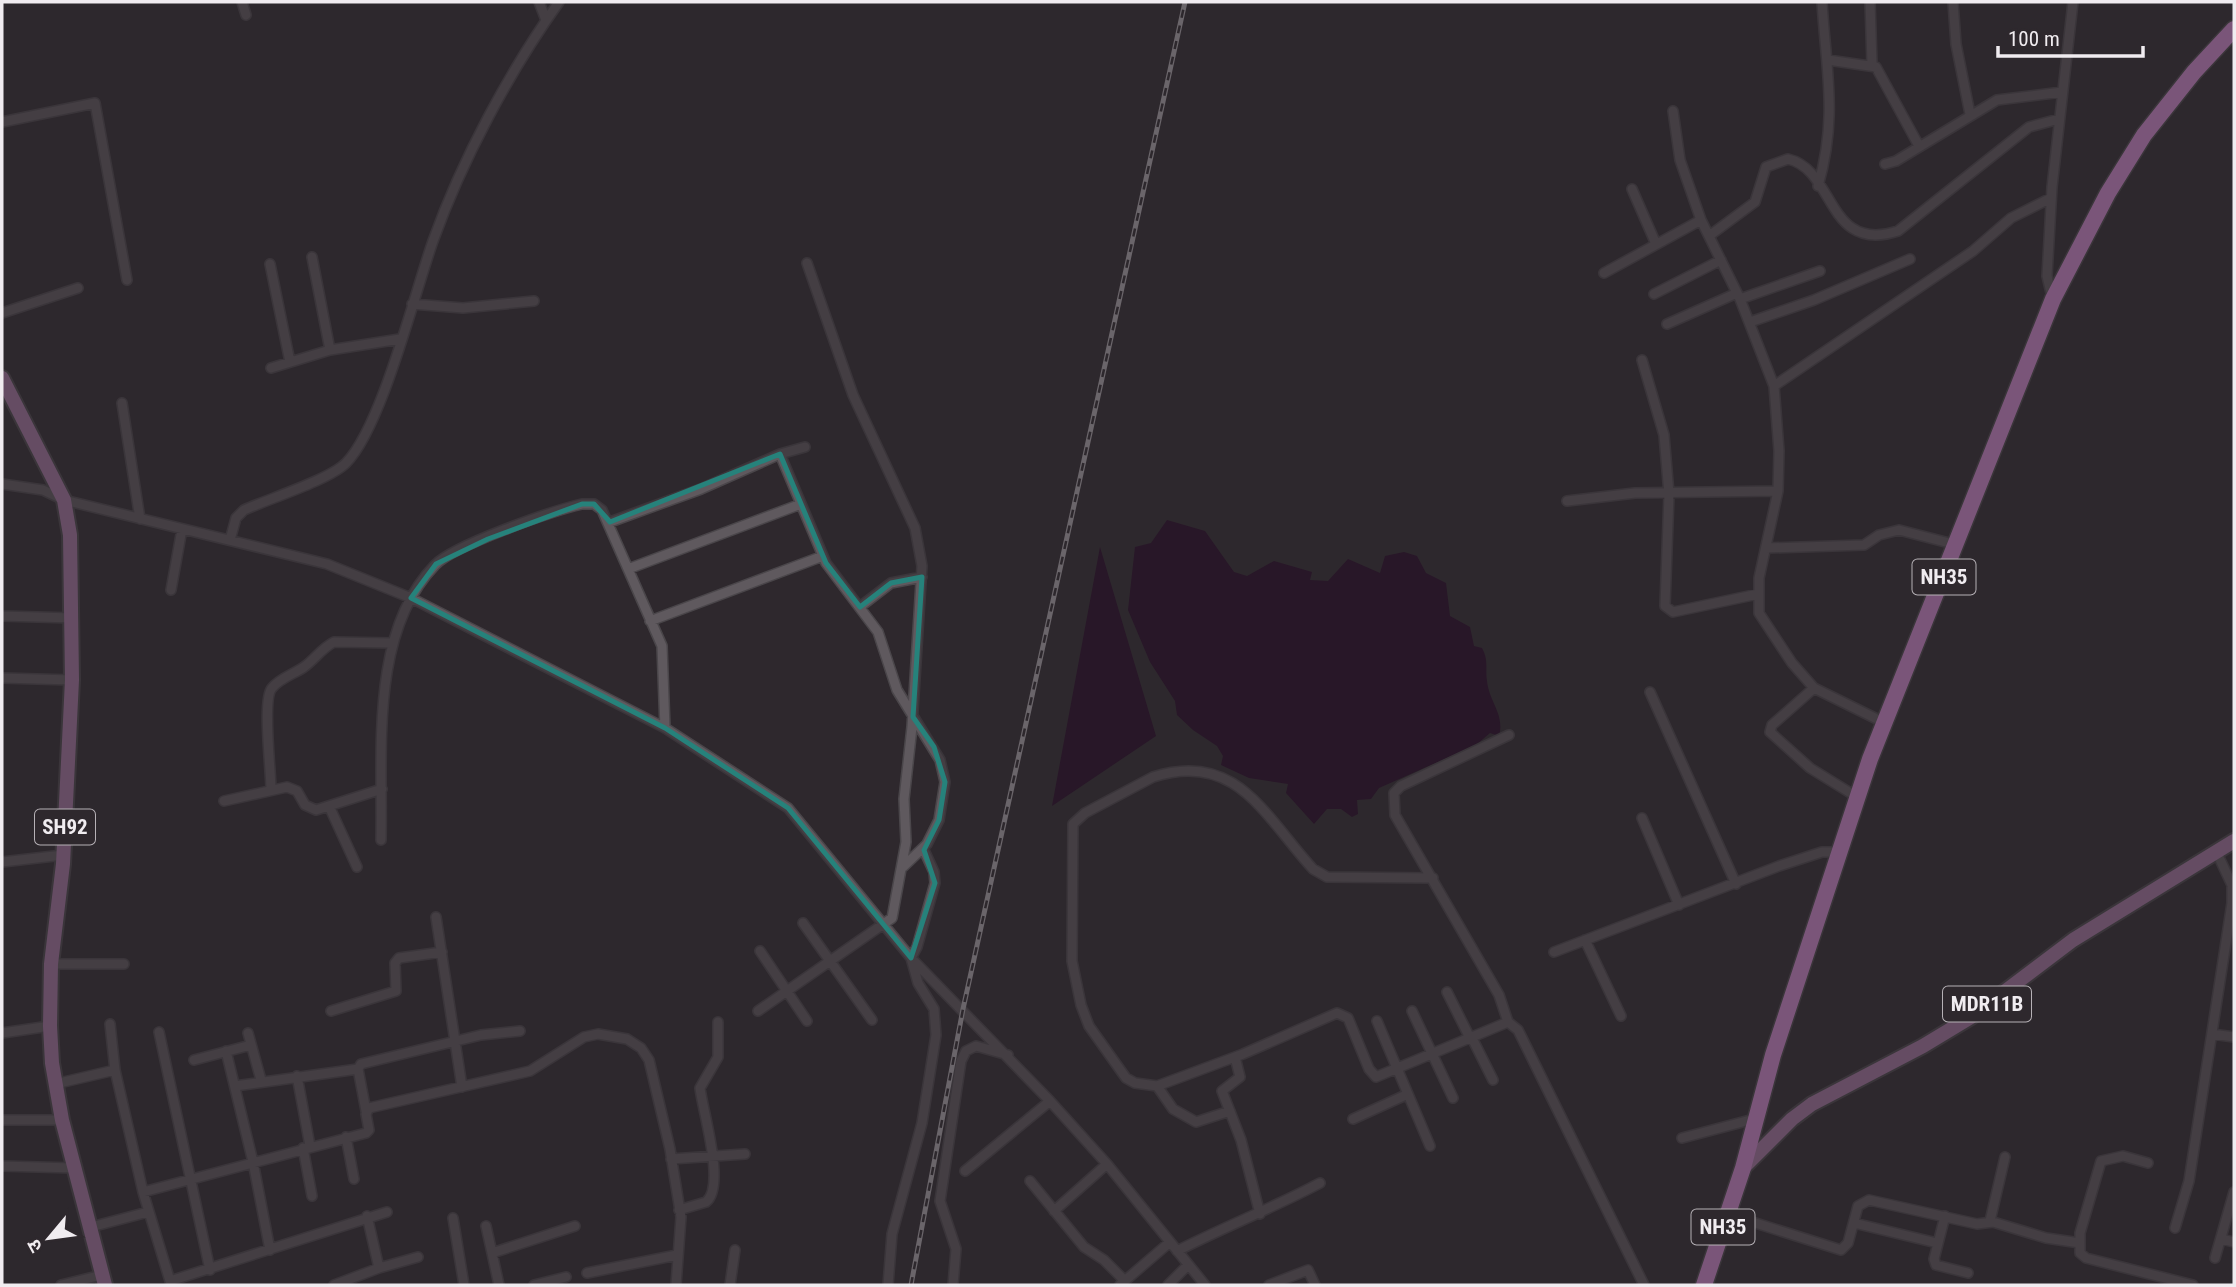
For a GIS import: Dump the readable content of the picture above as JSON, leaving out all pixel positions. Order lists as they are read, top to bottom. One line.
{"streets":{"highway":["NH35"],"main road":["SH92","MDR11B"]},"crossings":[["NH35","MDR11B"]],"scale_bar":"100 m","north":"bottom left"}
